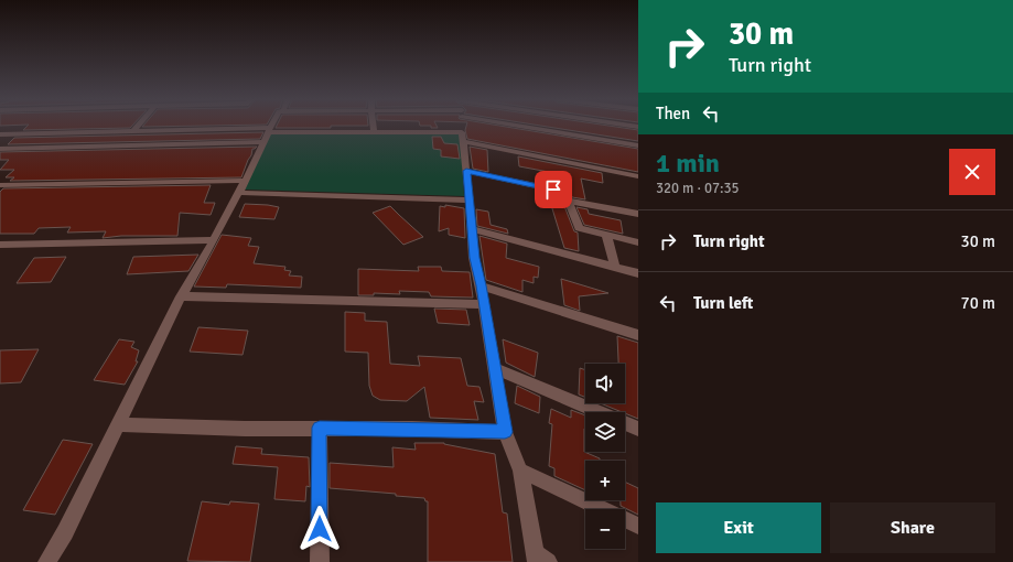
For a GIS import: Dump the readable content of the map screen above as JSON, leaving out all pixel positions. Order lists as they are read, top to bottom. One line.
{"page":{"turn":["30 m","Turn right"],"then":"Then","heading":["1 min","320 m · 07:35"],"list":[{"name":"Turn right","value":"30 m"},{"name":"Turn left","value":"70 m"}],"map_buttons":["+","−"],"buttons":["Exit","Share"]}}
